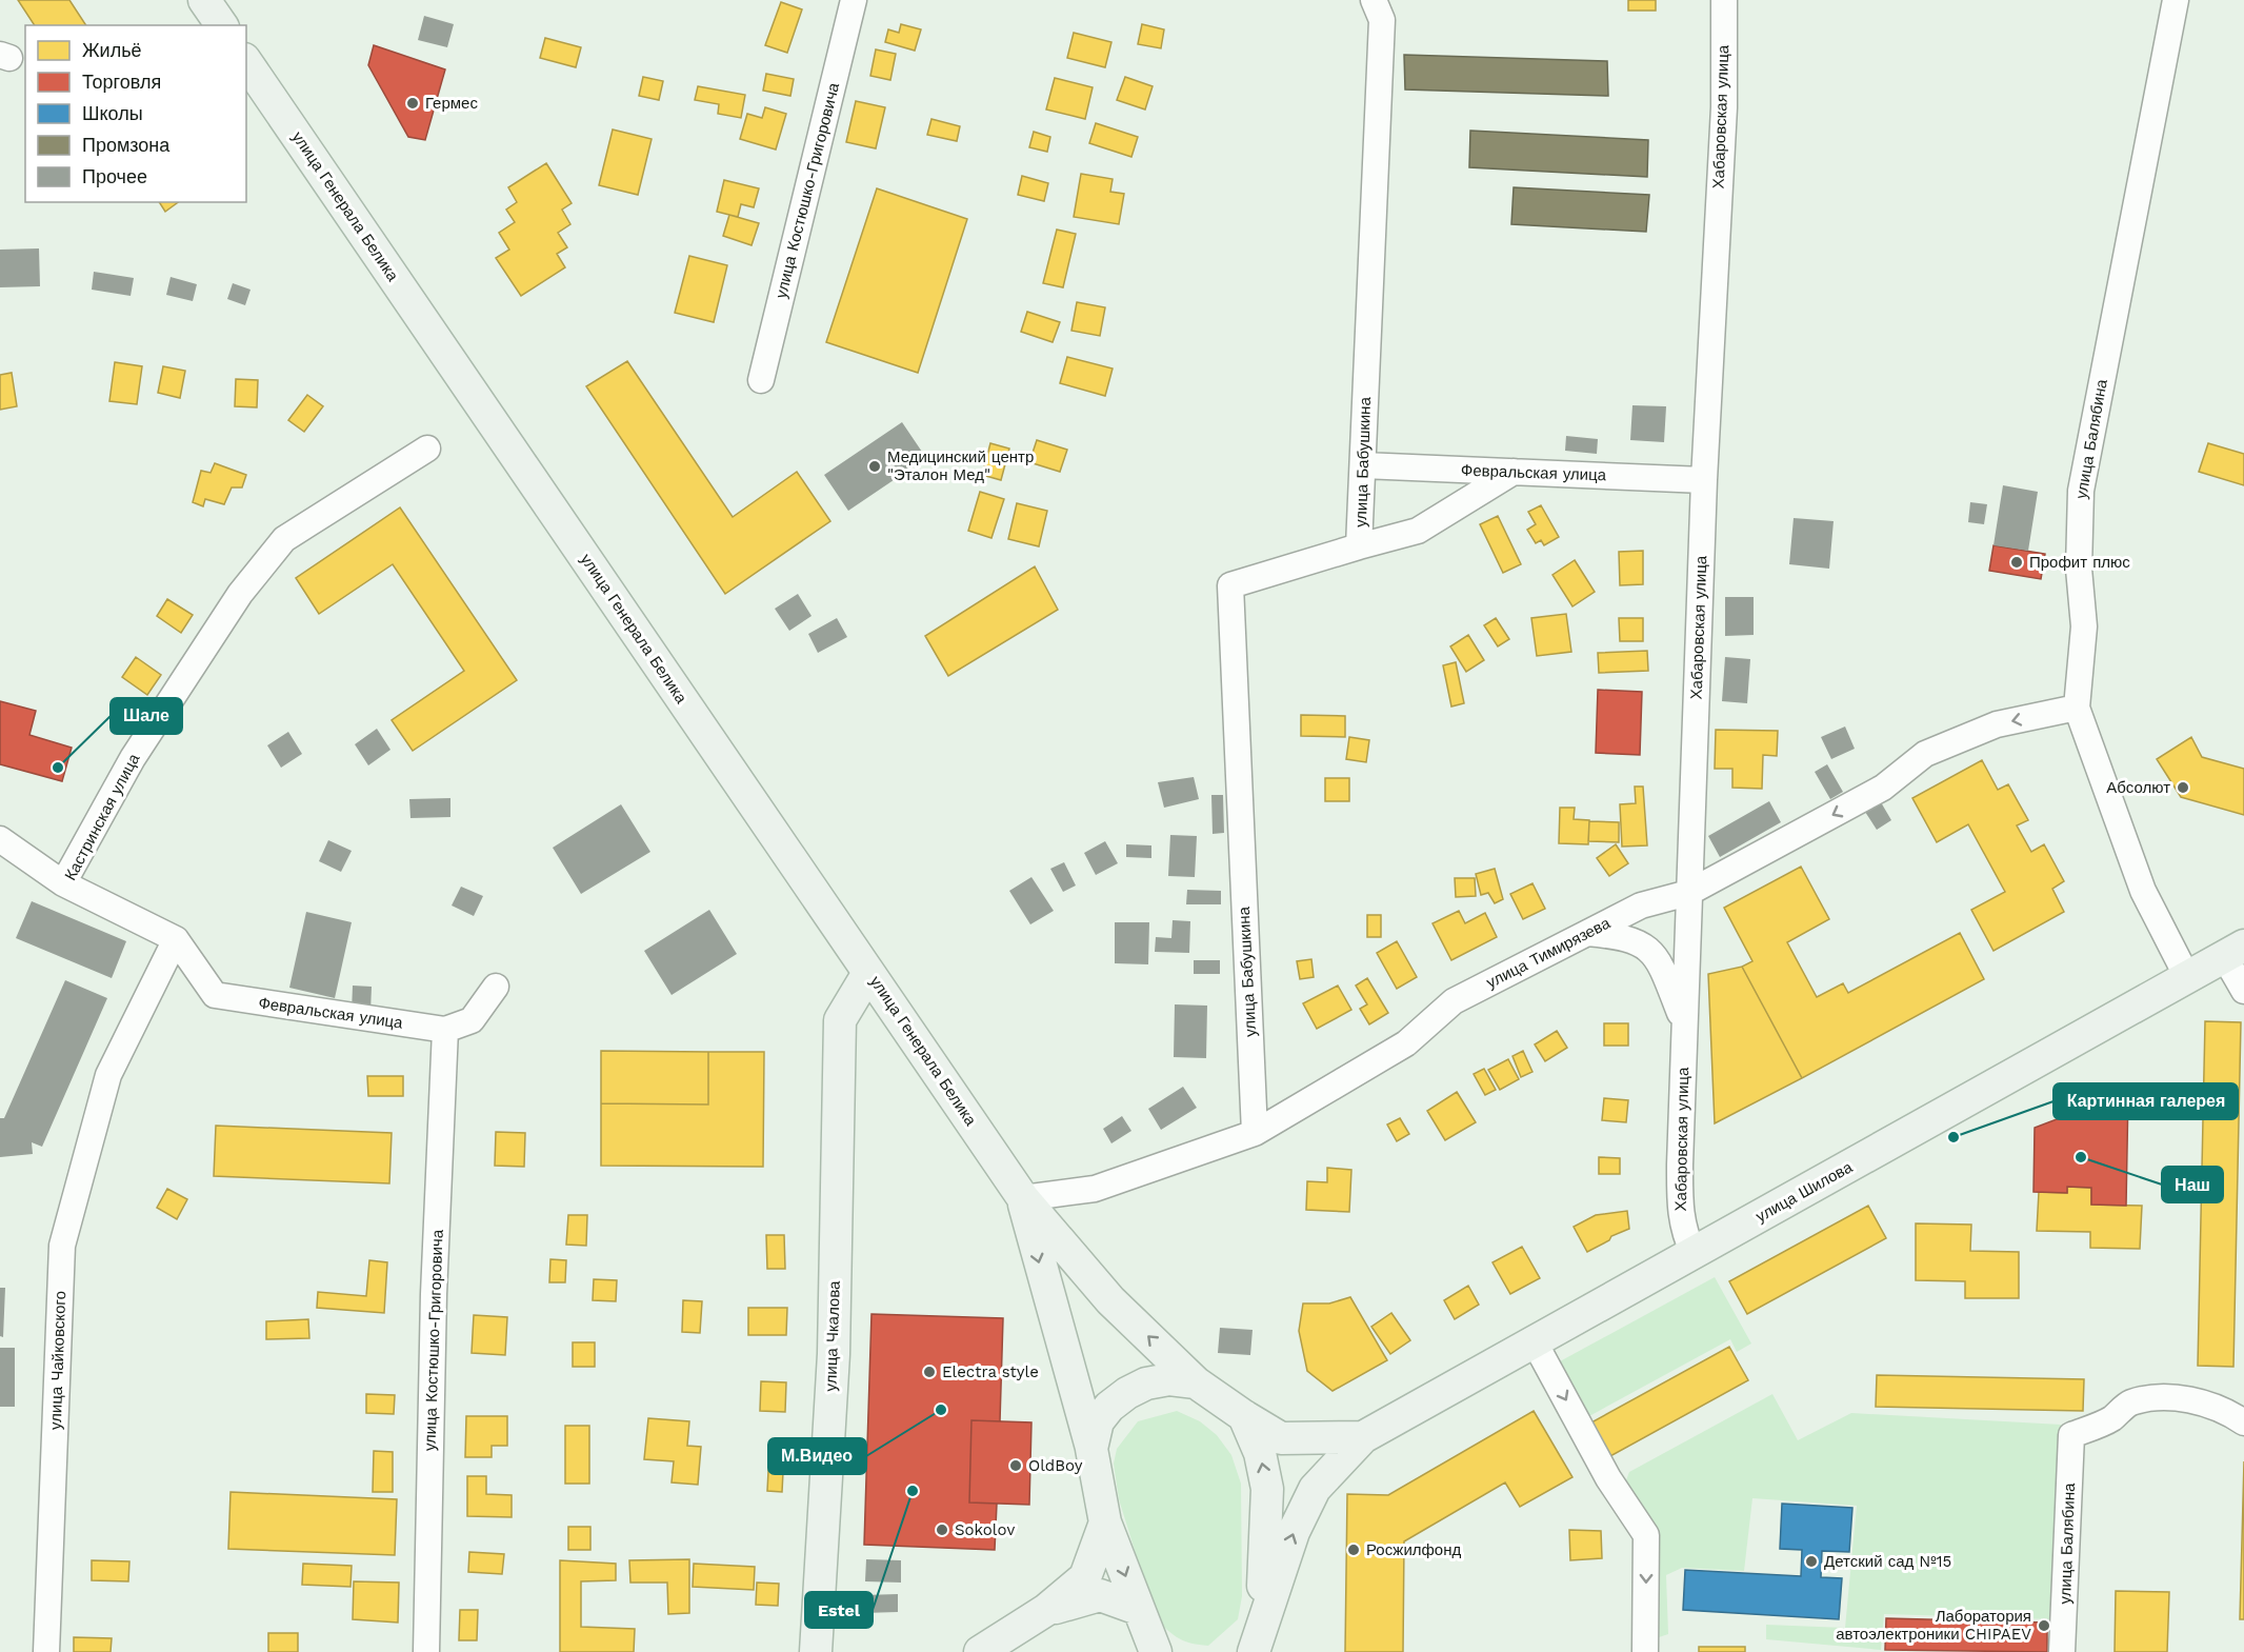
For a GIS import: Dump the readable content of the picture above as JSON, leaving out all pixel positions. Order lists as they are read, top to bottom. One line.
{"streets":{"main road":["улица Генерала Белика","улица Шилова","улица Чкалова"],"street":["Хабаровская улица","улица Костюшко-Григоровича","улица Балябина","улица Бабушкина","Февральская улица","Кастринская улица","улица Тимирязева","улица Чайковского"]},"crossings":[["Хабаровская улица","Февральская улица"],["Хабаровская улица","улица Тимирязева"],["Хабаровская улица","улица Шилова"],["улица Костюшко-Григоровича","Февральская улица"],["улица Генерала Белика","улица Тимирязева"],["улица Генерала Белика","улица Чкалова"],["улица Балябина","улица Тимирязева"],["улица Балябина","улица Шилова"],["улица Бабушкина","Февральская улица"],["улица Бабушкина","улица Тимирязева"],["Февральская улица","Кастринская улица"],["Февральская улица","улица Чайковского"],["Кастринская улица","улица Чайковского"]],"one_way":["улица Тимирязева"],"places":["Гермес","Медицинский центр \"Эталон Мед\"","Профит плюс","Шале","Абсолют","Картинная галерея","Наш","Electra style","М.Видео","OldBoy","Estel","Sokolov","Росжилфонд","Детский сад №15","Лаборатория автоэлектроники CHIPAEV"],"legend":["Жильё","Торговля","Школы","Промзона","Прочее"]}
